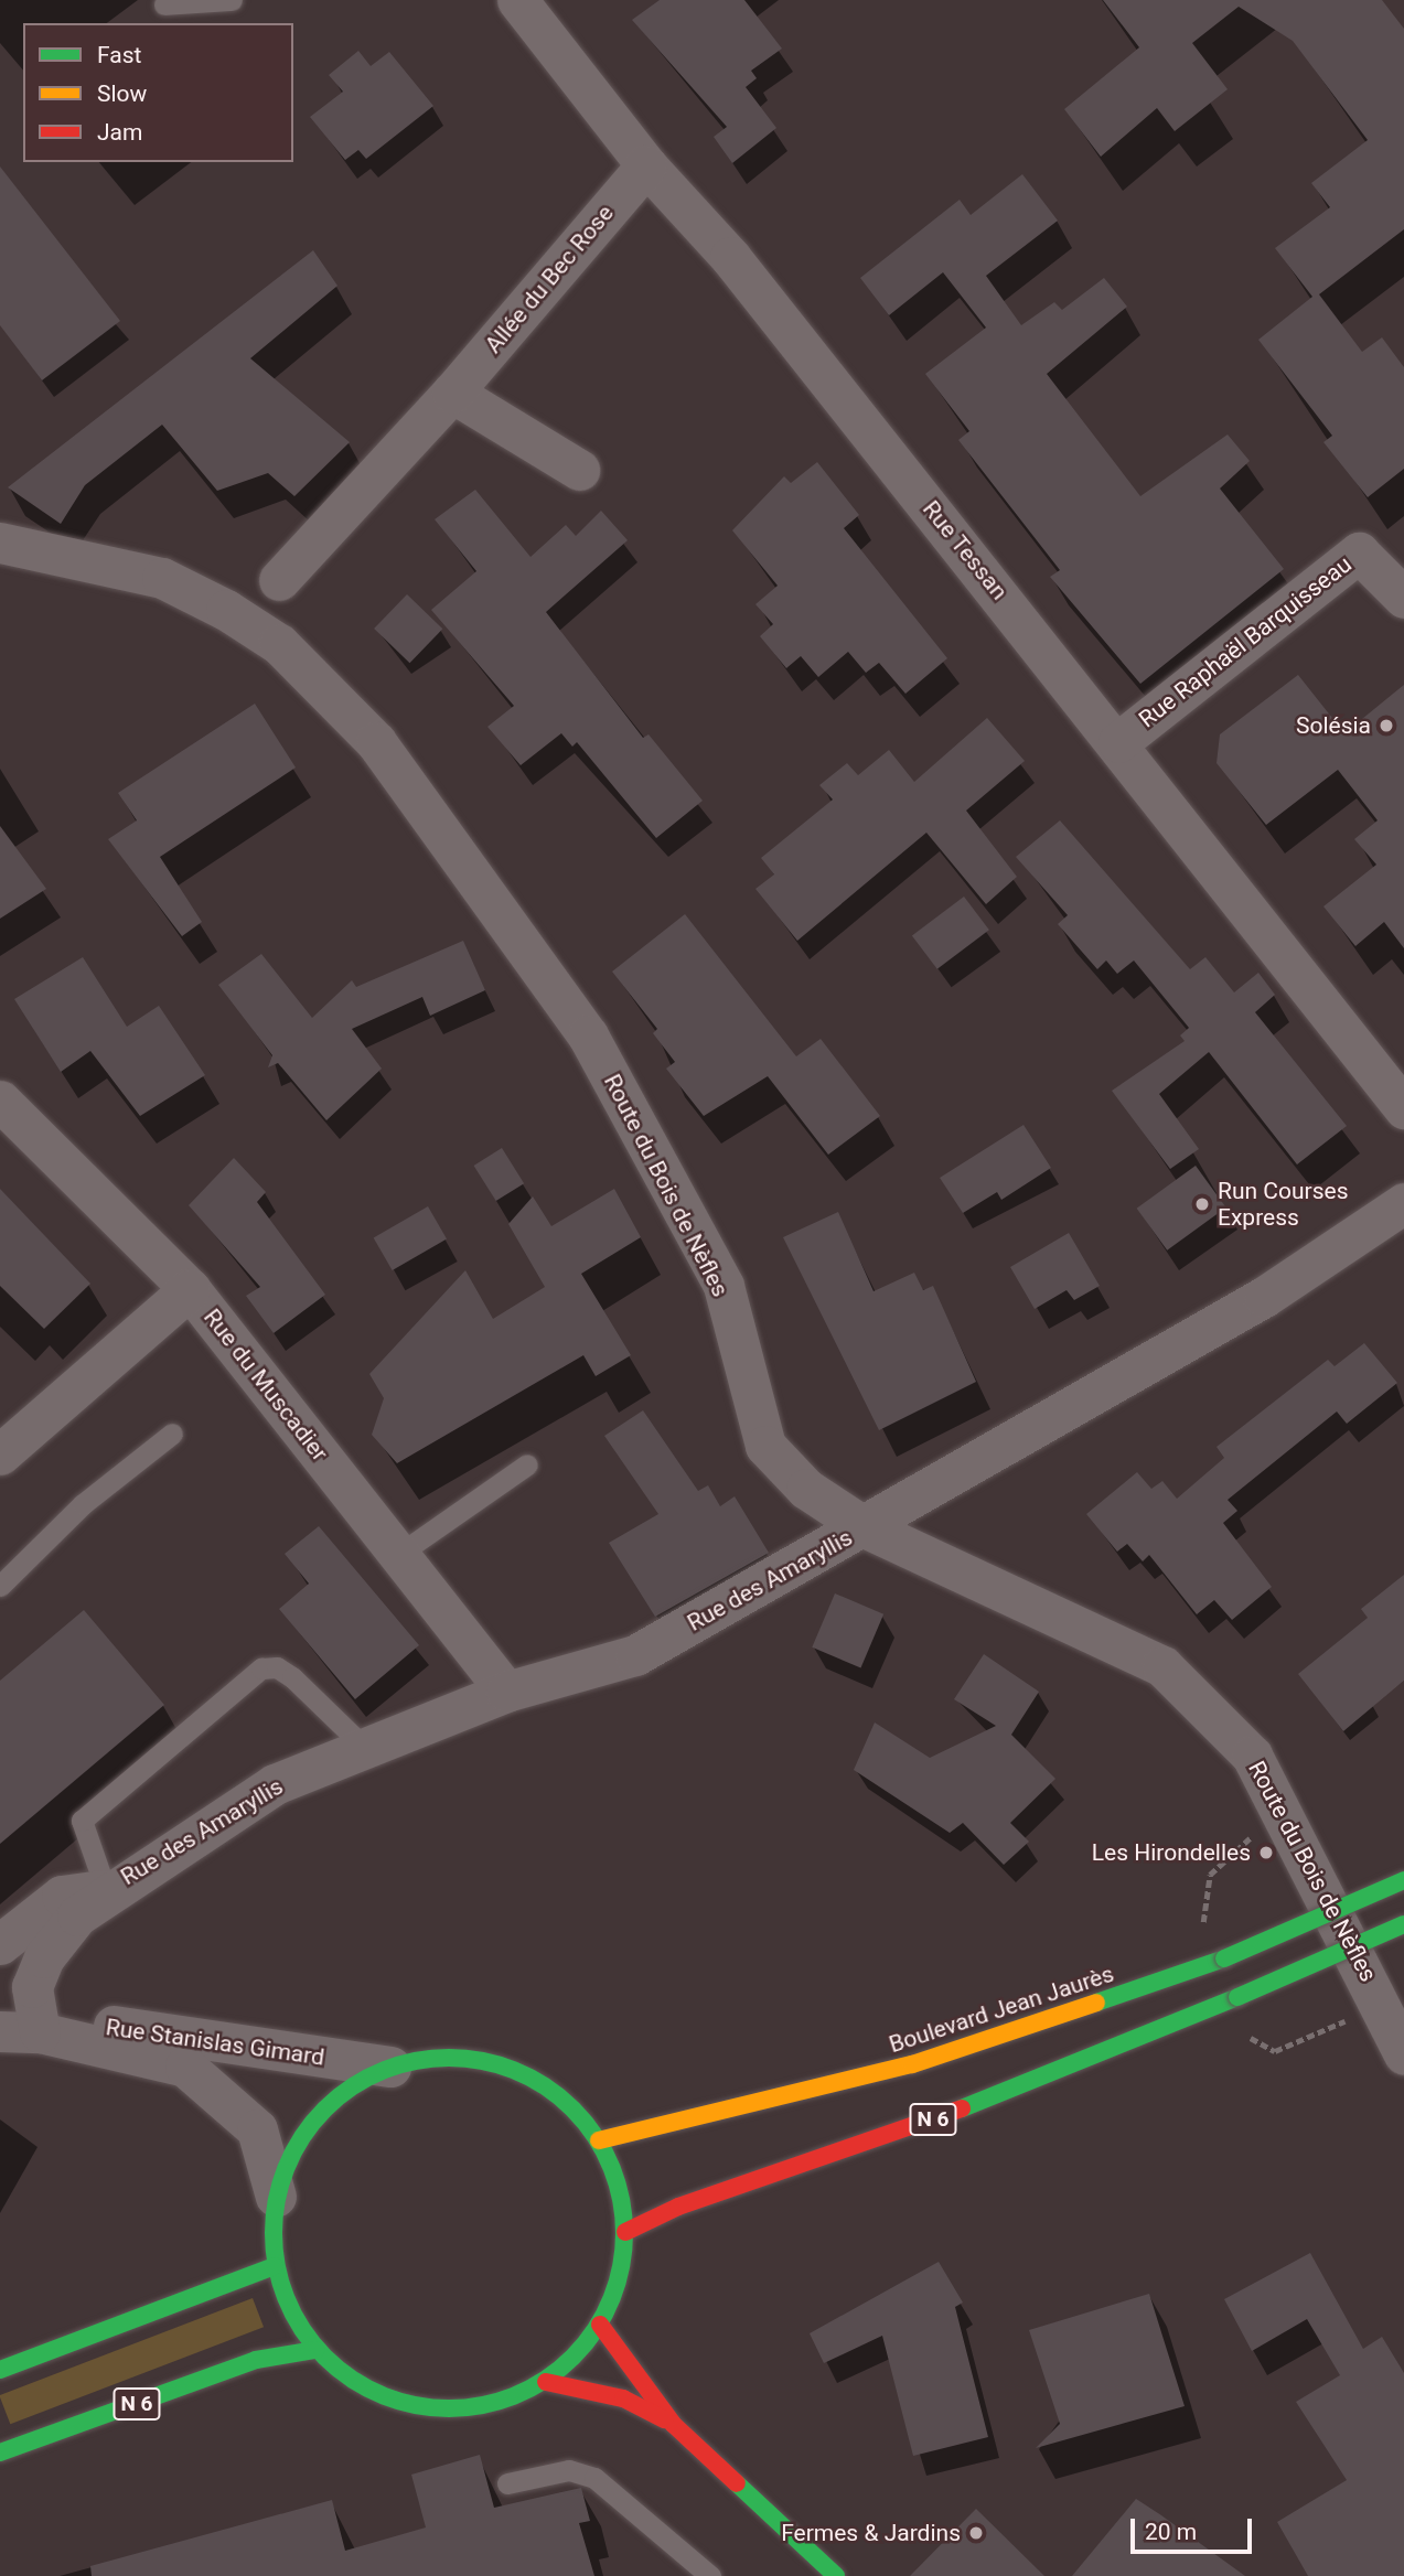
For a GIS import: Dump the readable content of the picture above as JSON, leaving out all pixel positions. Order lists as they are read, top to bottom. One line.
{"streets":{"main road":["Boulevard Jean Jaurès","N 6"],"street":["Allée du Bec Rose","Rue Tessan","Rue Raphaël Barquisseau","Route du Bois de Nèfles","Rue du Muscadier","Rue des Amaryllis","Rue Stanislas Gimard"]},"crossings":[["Allée du Bec Rose","Rue Tessan"],["Rue Tessan","Rue Raphaël Barquisseau"],["Route du Bois de Nèfles","Rue des Amaryllis"],["Rue du Muscadier","Rue des Amaryllis"],["Rue des Amaryllis","Rue Stanislas Gimard"]],"places":["Solésia","Run Courses Express","Les Hirondelles","Fermes & Jardins"],"legend":["Fast","Slow","Jam"],"scale_bar":"20 m"}
